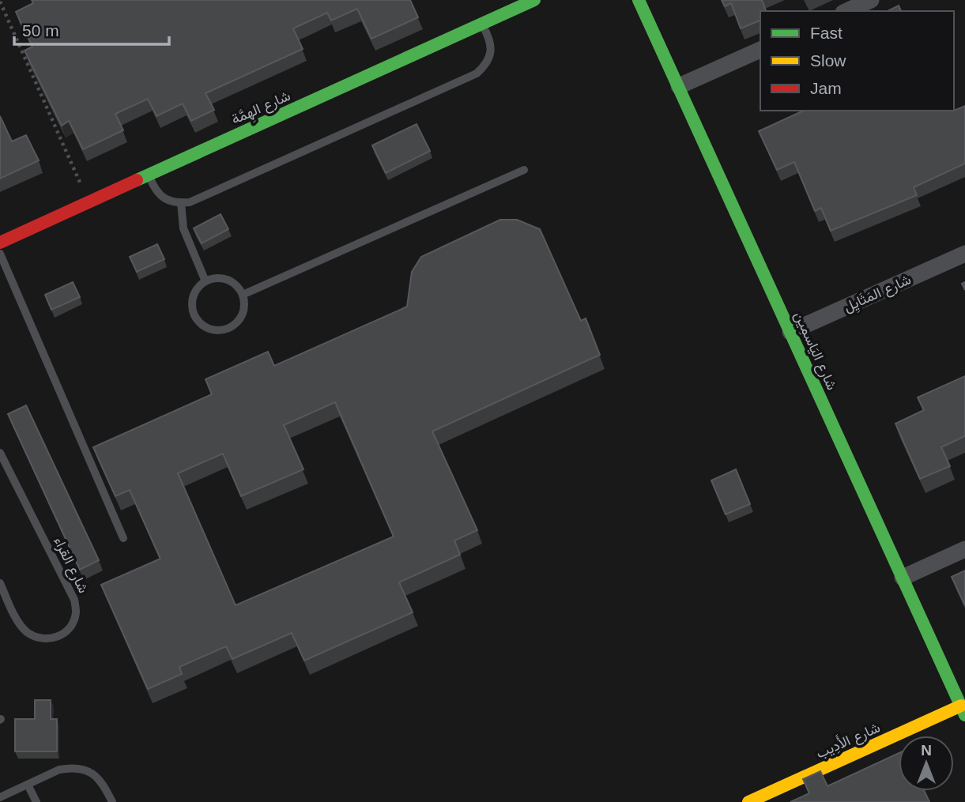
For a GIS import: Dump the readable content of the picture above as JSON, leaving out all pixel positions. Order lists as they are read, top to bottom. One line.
{"streets":{"street":["شارع الهِمَّة","شارع المَثَايِل","شارع اليَاسمِين","شارع الأَدِيب"],"lane":["شارع القراء"]},"crossings":[["شارع المَثَايِل","شارع اليَاسمِين"],["شارع اليَاسمِين","شارع الأَدِيب"]],"legend":["Fast","Slow","Jam"],"scale_bar":"50 m","north":"top"}
